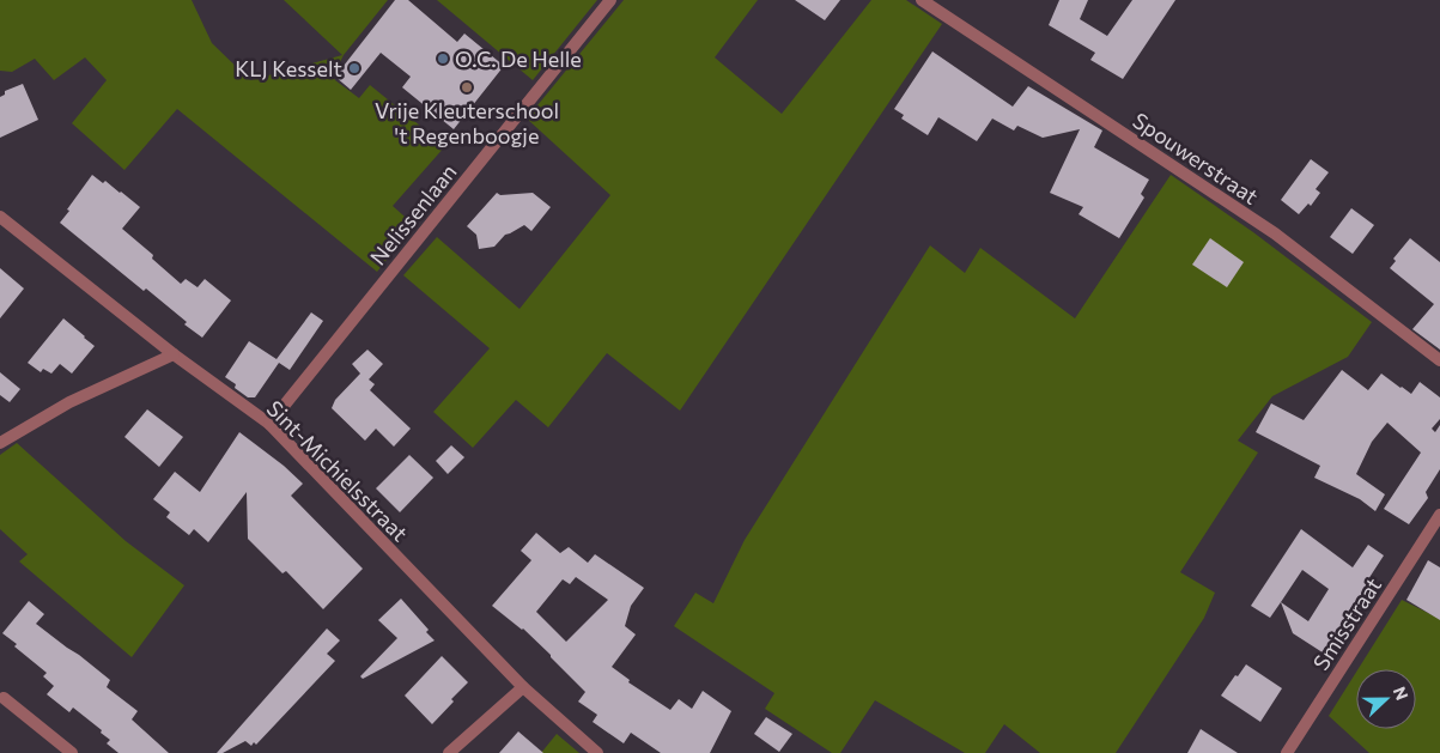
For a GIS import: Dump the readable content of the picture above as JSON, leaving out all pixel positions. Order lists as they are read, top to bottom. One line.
{"streets":{"street":["Spouwerstraat","Nelissenlaan","Sint-Michielsstraat","Smisstraat"]},"crossings":[["Nelissenlaan","Sint-Michielsstraat"]],"places":["O.C. De Helle","KLJ Kesselt","Vrije Kleuterschool 't Regenboogje"],"north":"right"}
